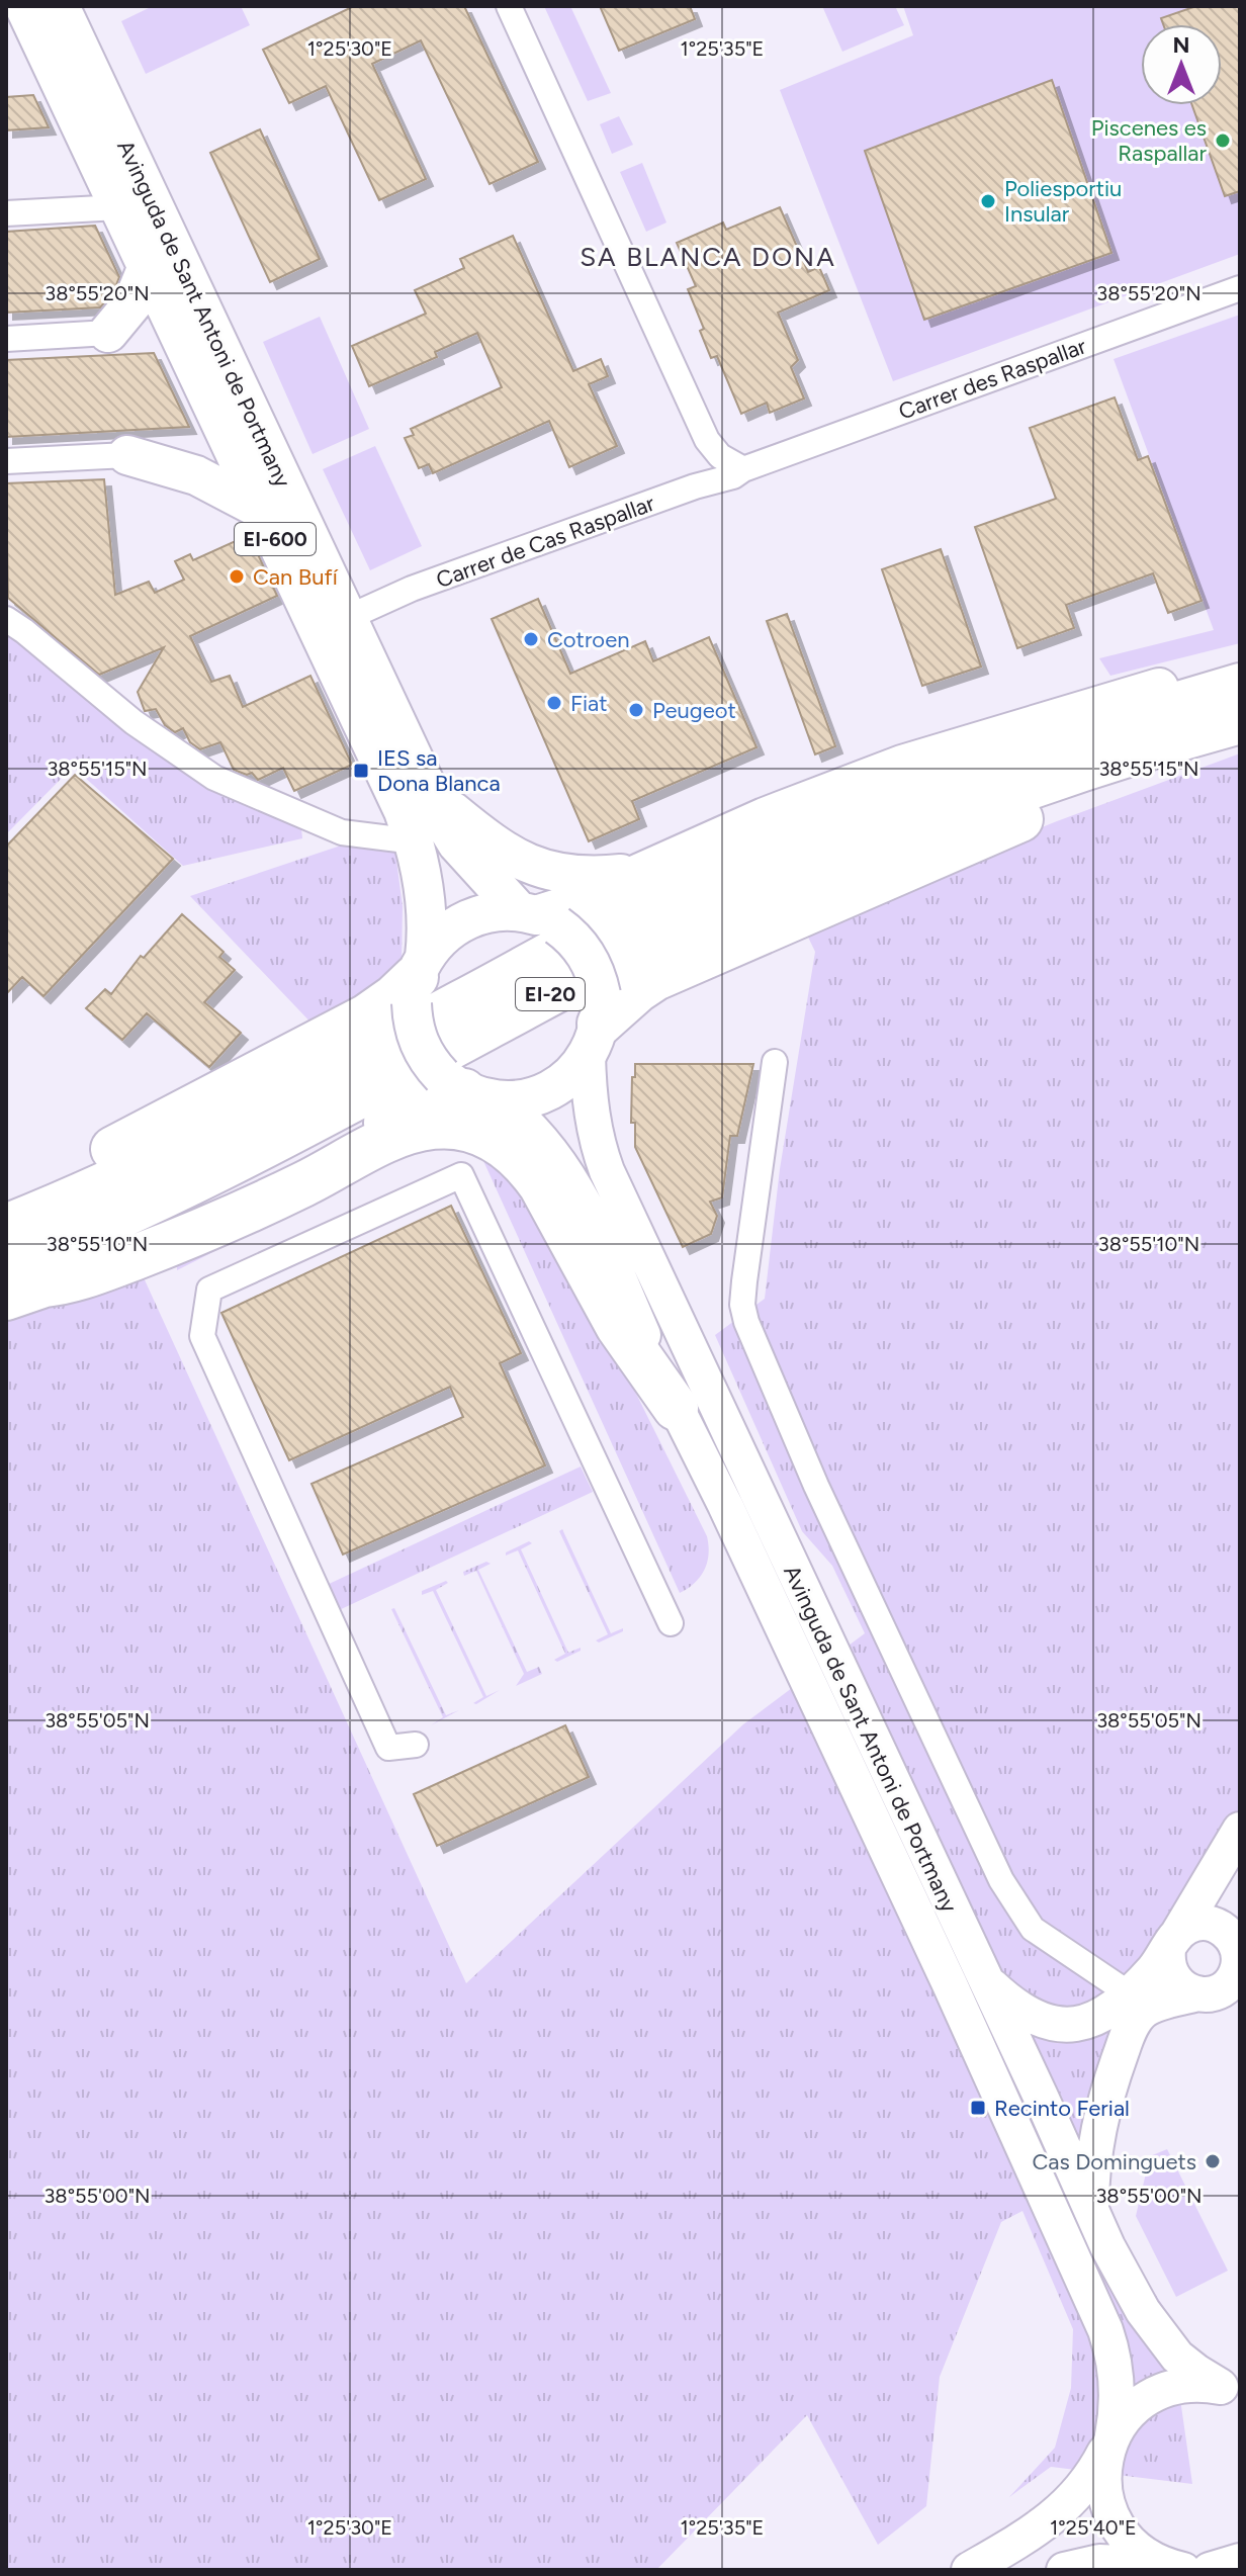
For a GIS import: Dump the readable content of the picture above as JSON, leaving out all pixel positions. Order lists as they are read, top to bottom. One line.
{"streets":{"highway":["EI-20"],"main road":["Avinguda de Sant Antoni de Portmany","EI-600"],"street":["Carrer des Raspallar","Carrer de Cas Raspallar"]},"crossings":[["Avinguda de Sant Antoni de Portmany","EI-600"],["Avinguda de Sant Antoni de Portmany","Carrer de Cas Raspallar"],["Carrer des Raspallar","Carrer de Cas Raspallar"]],"districts":["SA BLANCA DONA"],"places":{"other":["Piscenes es Raspallar","Poliesportiu Insular","Can Bufí","Cotroen","Fiat","Peugeot","Cas Dominguets"],"transit":["IES sa Dona Blanca","Recinto Ferial"]},"north":"top","coordinates":["1°25'30\"E","1°25'35\"E","38°55'20\"N","38°55'15\"N","38°55'10\"N","38°55'05\"N","38°55'00\"N","1°25'40\"E"]}
